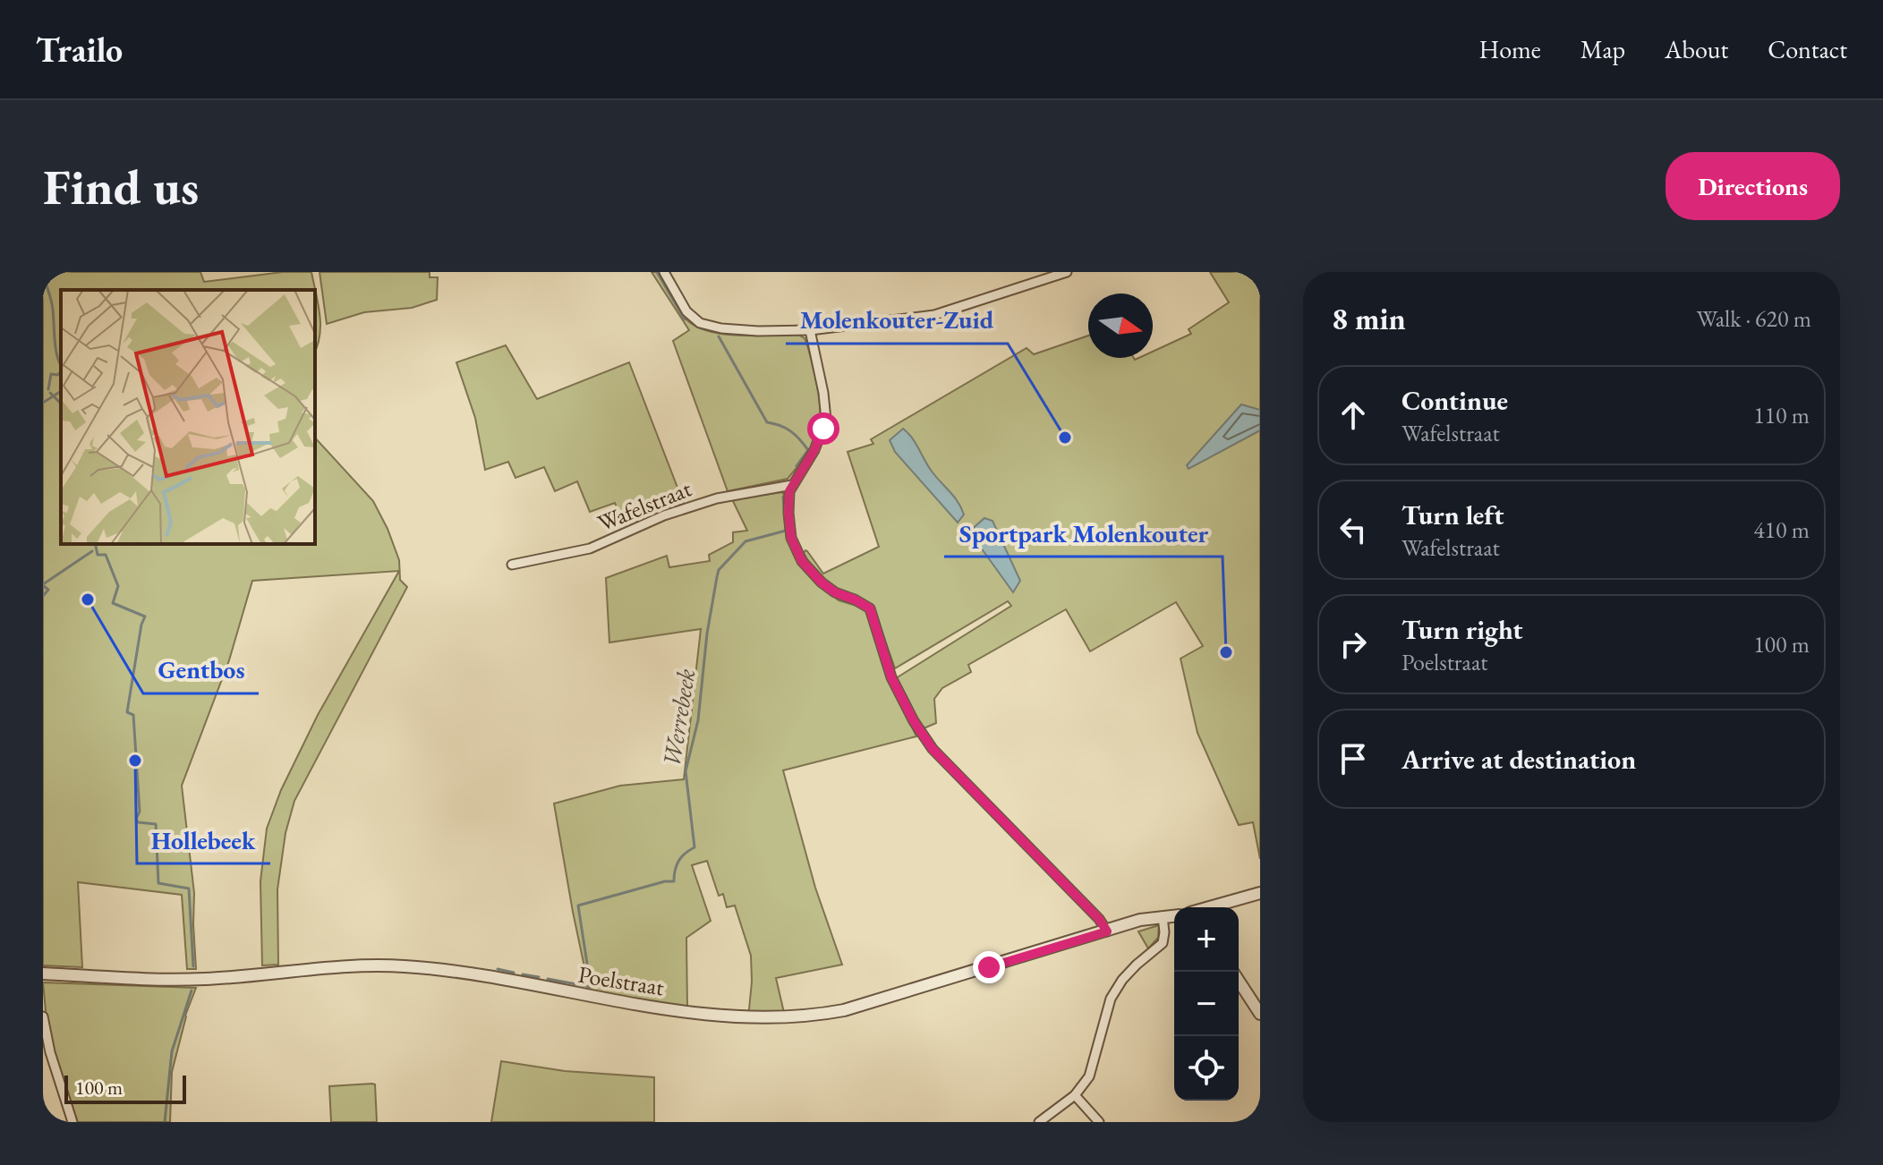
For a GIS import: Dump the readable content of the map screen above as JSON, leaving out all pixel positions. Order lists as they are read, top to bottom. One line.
{"streets":{"street":["Wafelstraat","Poelstraat"]},"water":["Werrebeek"],"places":["Molenkouter-Zuid","Gentbos","Sportpark Molenkouter","Hollebeek"],"scale_bar":"100 m","north":"right","page":{"header":"Trailo","nav":["Home","Map","About","Contact"],"buttons":"Directions","title":"Find us","heading":["8 min","Walk · 620 m"],"list":[["Continue","Wafelstraat","110 m"],["Turn left","Wafelstraat","410 m"],["Turn right","Poelstraat","100 m"],"Arrive at destination"],"map_buttons":["+","−"],"scale":"100 m"}}
